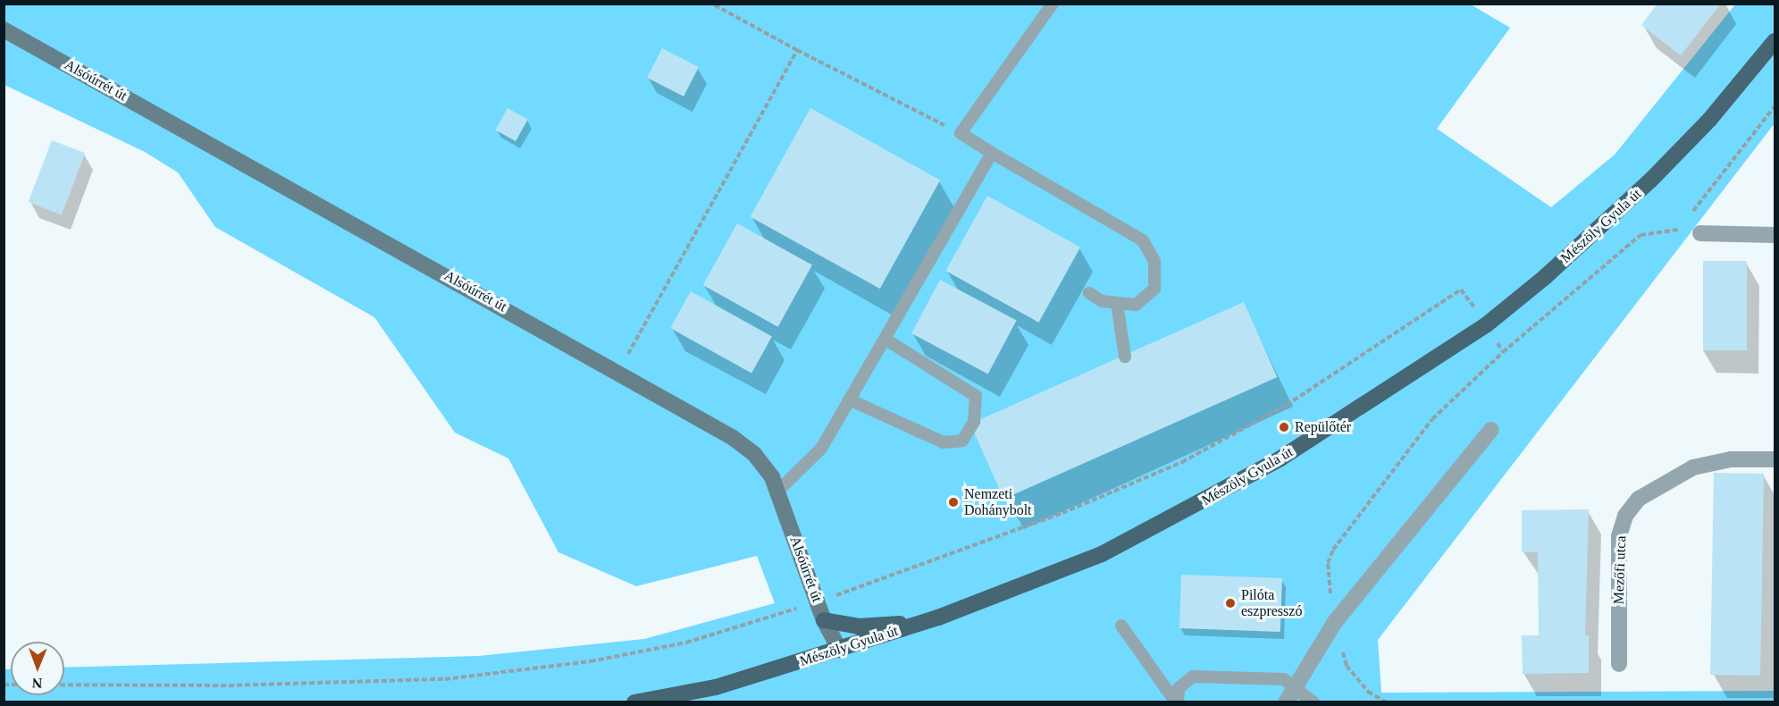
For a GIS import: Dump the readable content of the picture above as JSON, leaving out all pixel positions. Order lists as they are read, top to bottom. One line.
{"streets":{"main road":["Mészöly Gyula út"],"street":["Alsóúrrét út","Mezőfi utca"]},"crossings":[["Alsóúrrét út","Mészöly Gyula út"]],"places":["Repülőtér","Nemzeti Dohánybolt","Pilóta eszpresszó"],"north":"bottom"}
